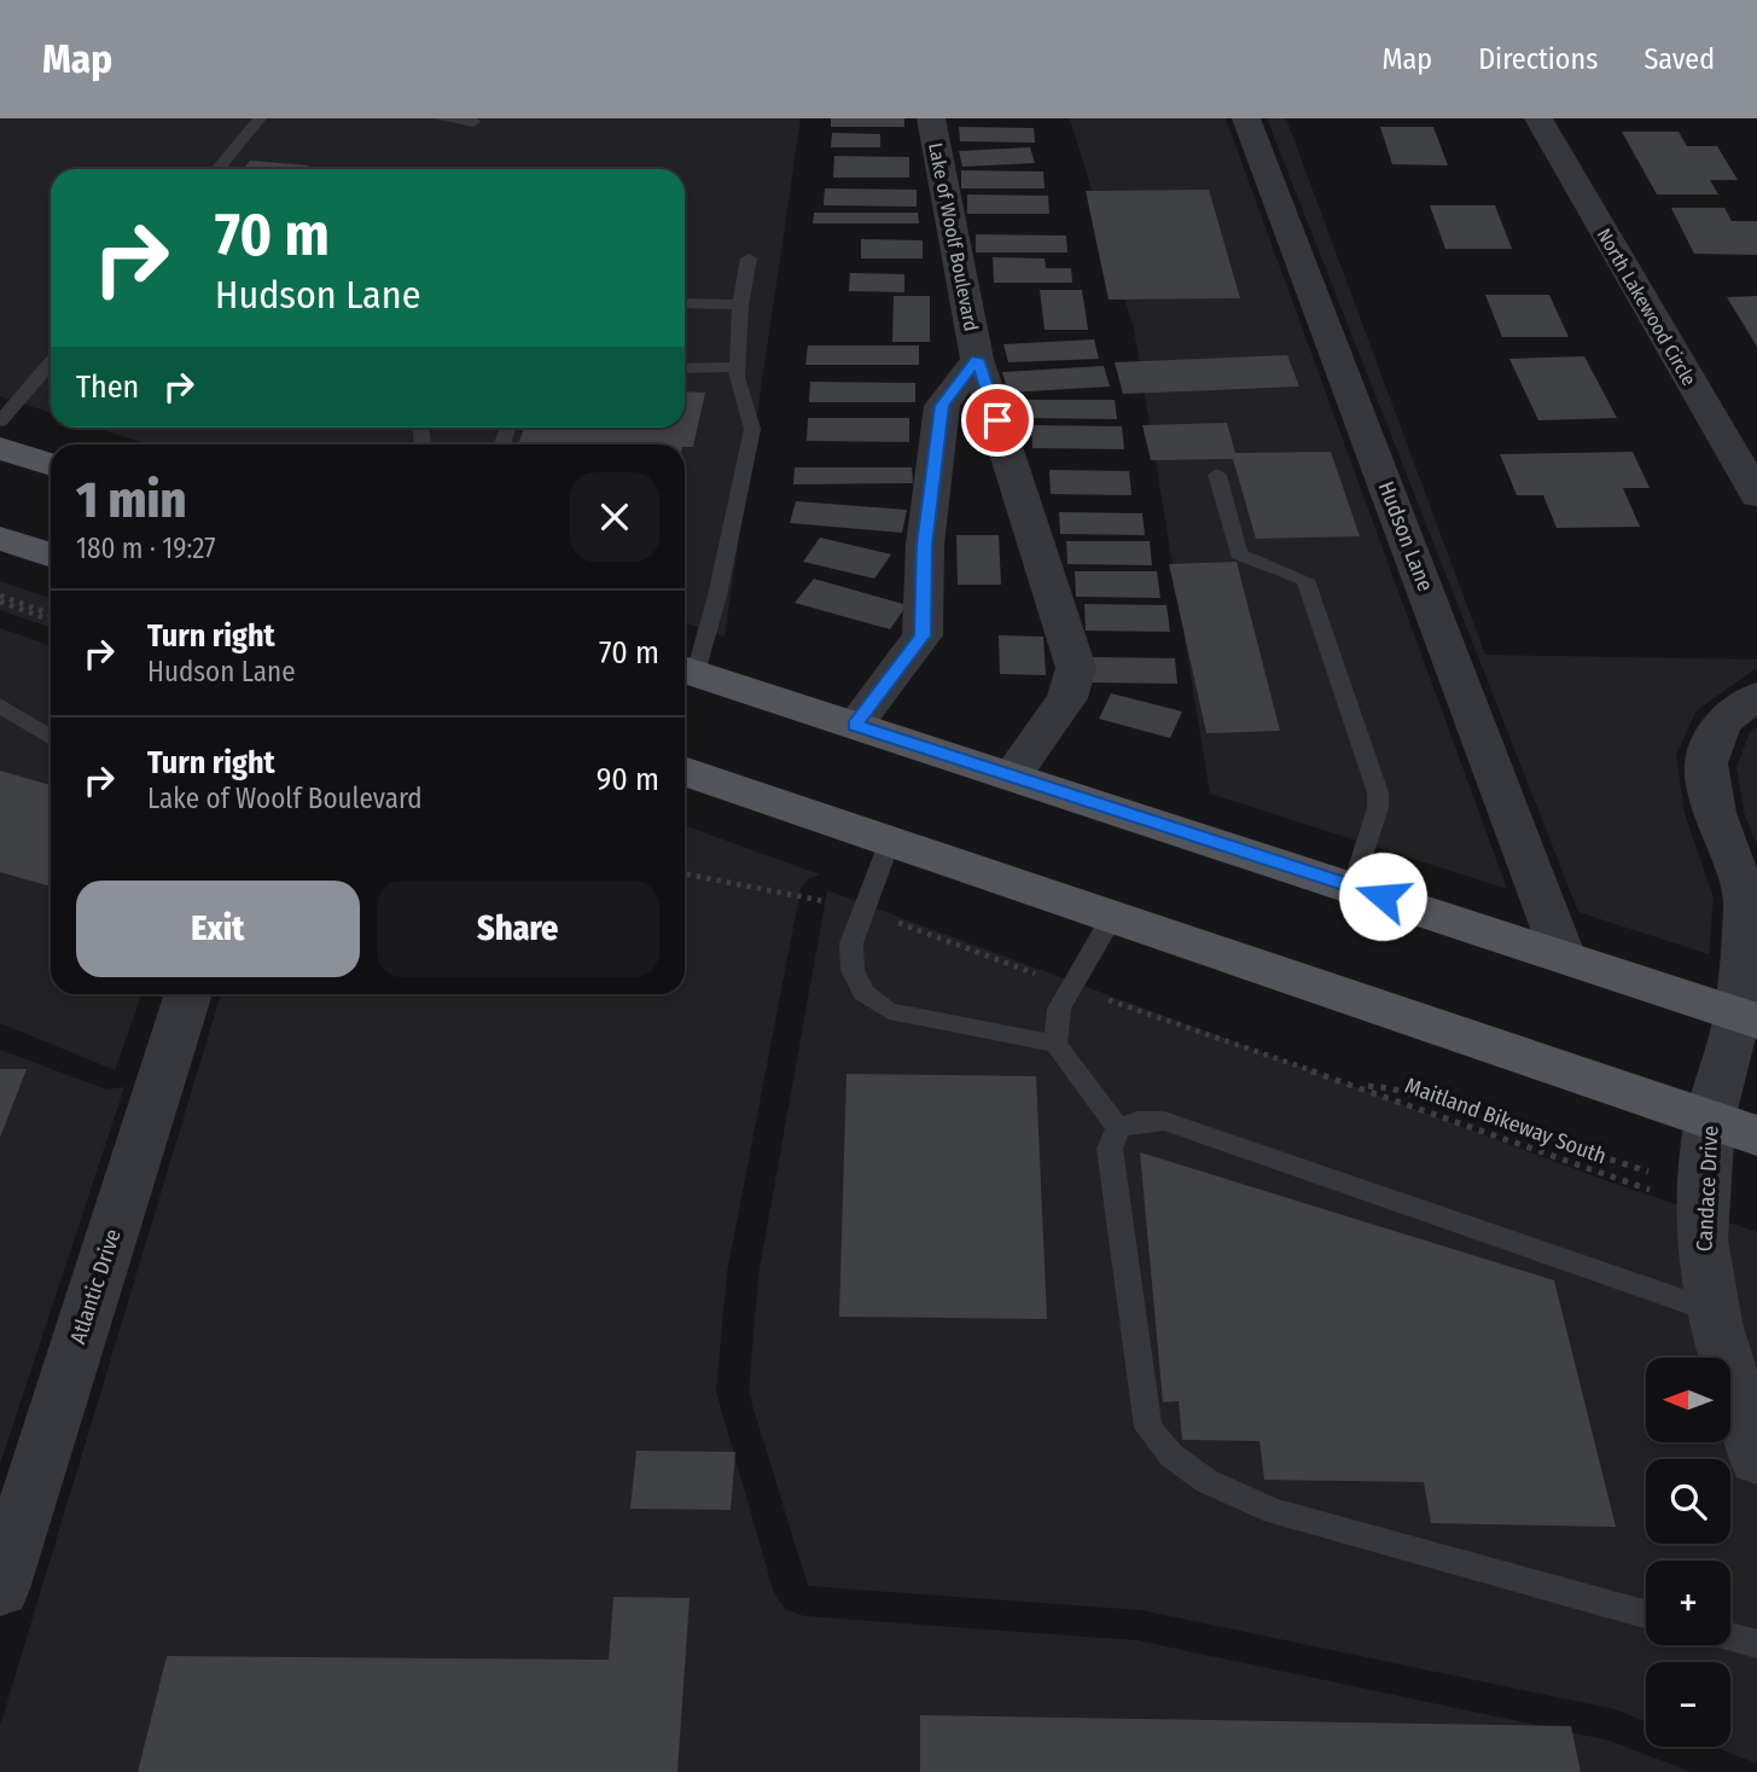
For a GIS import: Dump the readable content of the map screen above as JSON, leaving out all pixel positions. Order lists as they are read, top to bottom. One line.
{"streets":{"street":["Lake of Woolf Boulevard","North Lakewood Circle","Hudson Lane","Candace Drive","Atlantic Drive"],"path":["Maitland Bikeway South"]},"north":"left","page":{"header":"Map","nav":["Map","Directions","Saved"],"turn":["70 m","Hudson Lane"],"then":"Then","heading":["1 min","180 m · 19:27"],"list":[{"name":"Turn right","note":"Hudson Lane","value":"70 m"},{"name":"Turn right","note":"Lake of Woolf Boulevard","value":"90 m"}],"buttons":["Exit","Share"],"map_buttons":["+","−"]}}
